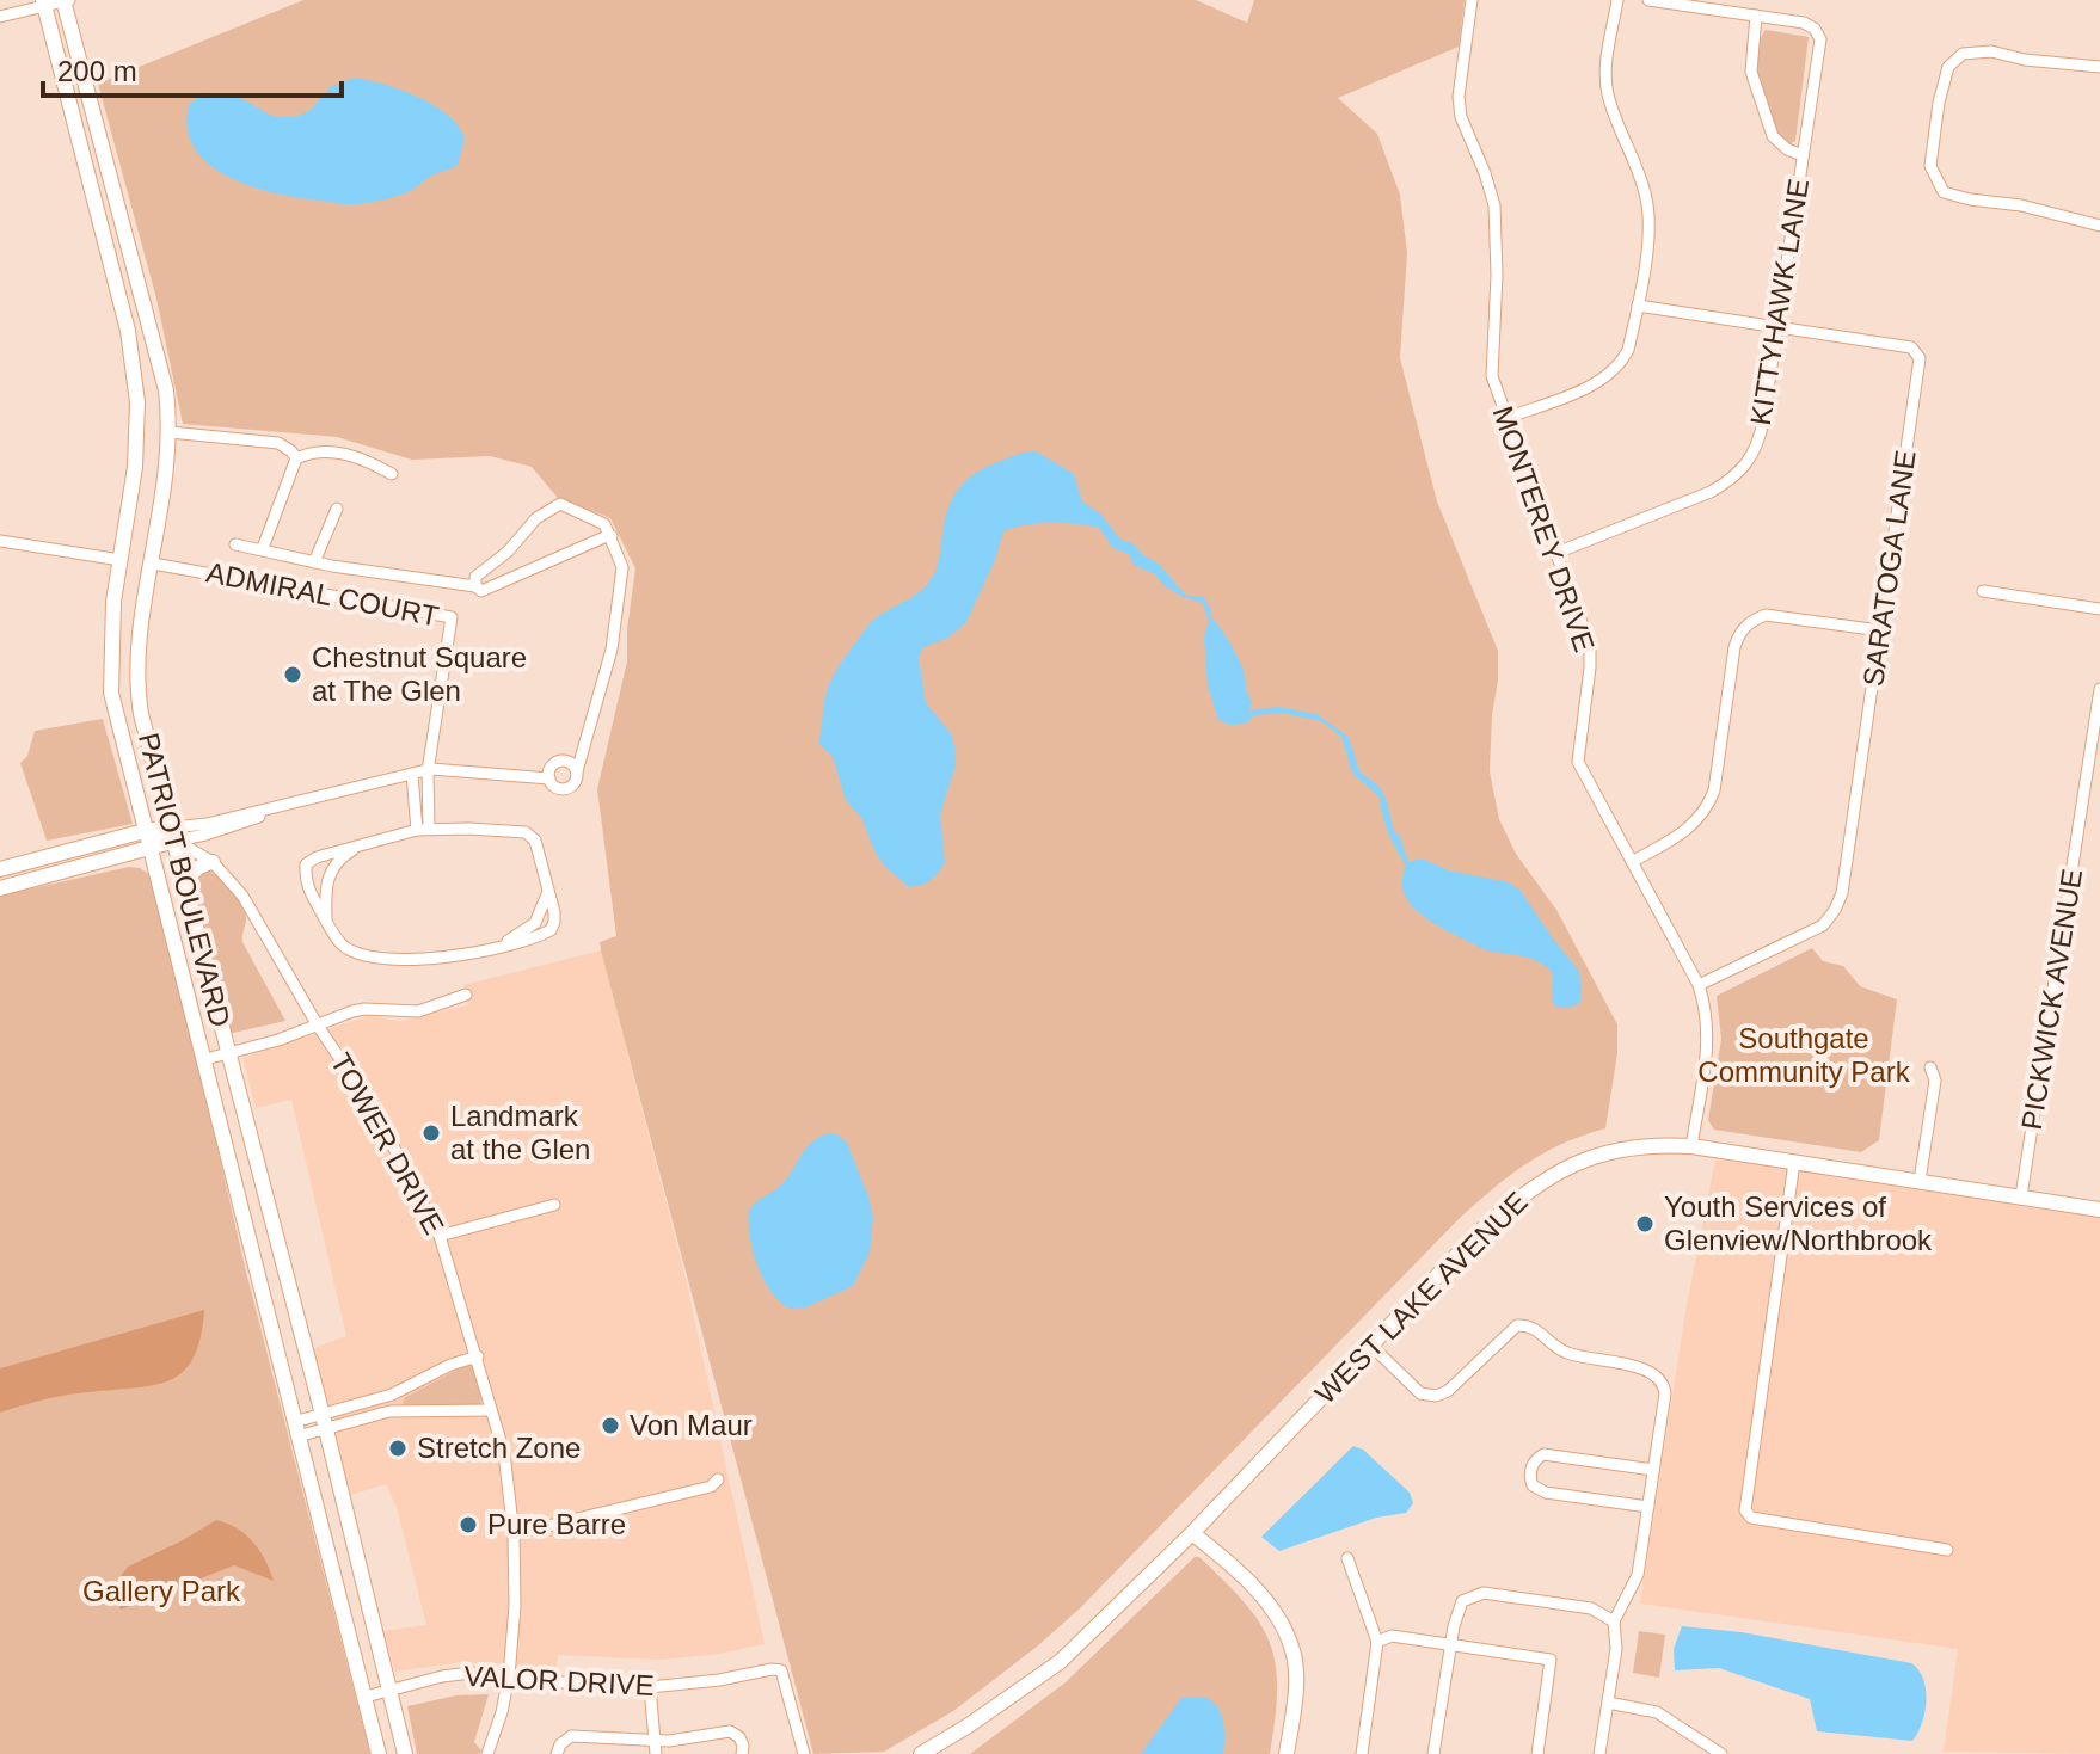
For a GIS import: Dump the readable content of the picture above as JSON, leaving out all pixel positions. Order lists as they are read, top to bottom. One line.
{"streets":{"main road":["PATRIOT BOULEVARD","WEST LAKE AVENUE"],"street":["KITTYHAWK LANE","MONTEREY DRIVE","SARATOGA LANE","ADMIRAL COURT","PICKWICK AVENUE","TOWER DRIVE","VALOR DRIVE"]},"crossings":[["KITTYHAWK LANE","MONTEREY DRIVE"],["KITTYHAWK LANE","SARATOGA LANE"],["MONTEREY DRIVE","SARATOGA LANE"],["MONTEREY DRIVE","WEST LAKE AVENUE"],["ADMIRAL COURT","PATRIOT BOULEVARD"],["PATRIOT BOULEVARD","TOWER DRIVE"],["PATRIOT BOULEVARD","VALOR DRIVE"],["PICKWICK AVENUE","WEST LAKE AVENUE"],["TOWER DRIVE","VALOR DRIVE"]],"parks":["Southgate Community Park","Gallery Park"],"places":["Chestnut Square at The Glen","Landmark at the Glen","Youth Services of Glenview/Northbrook","Von Maur","Stretch Zone","Pure Barre"],"scale_bar":"200 m"}
